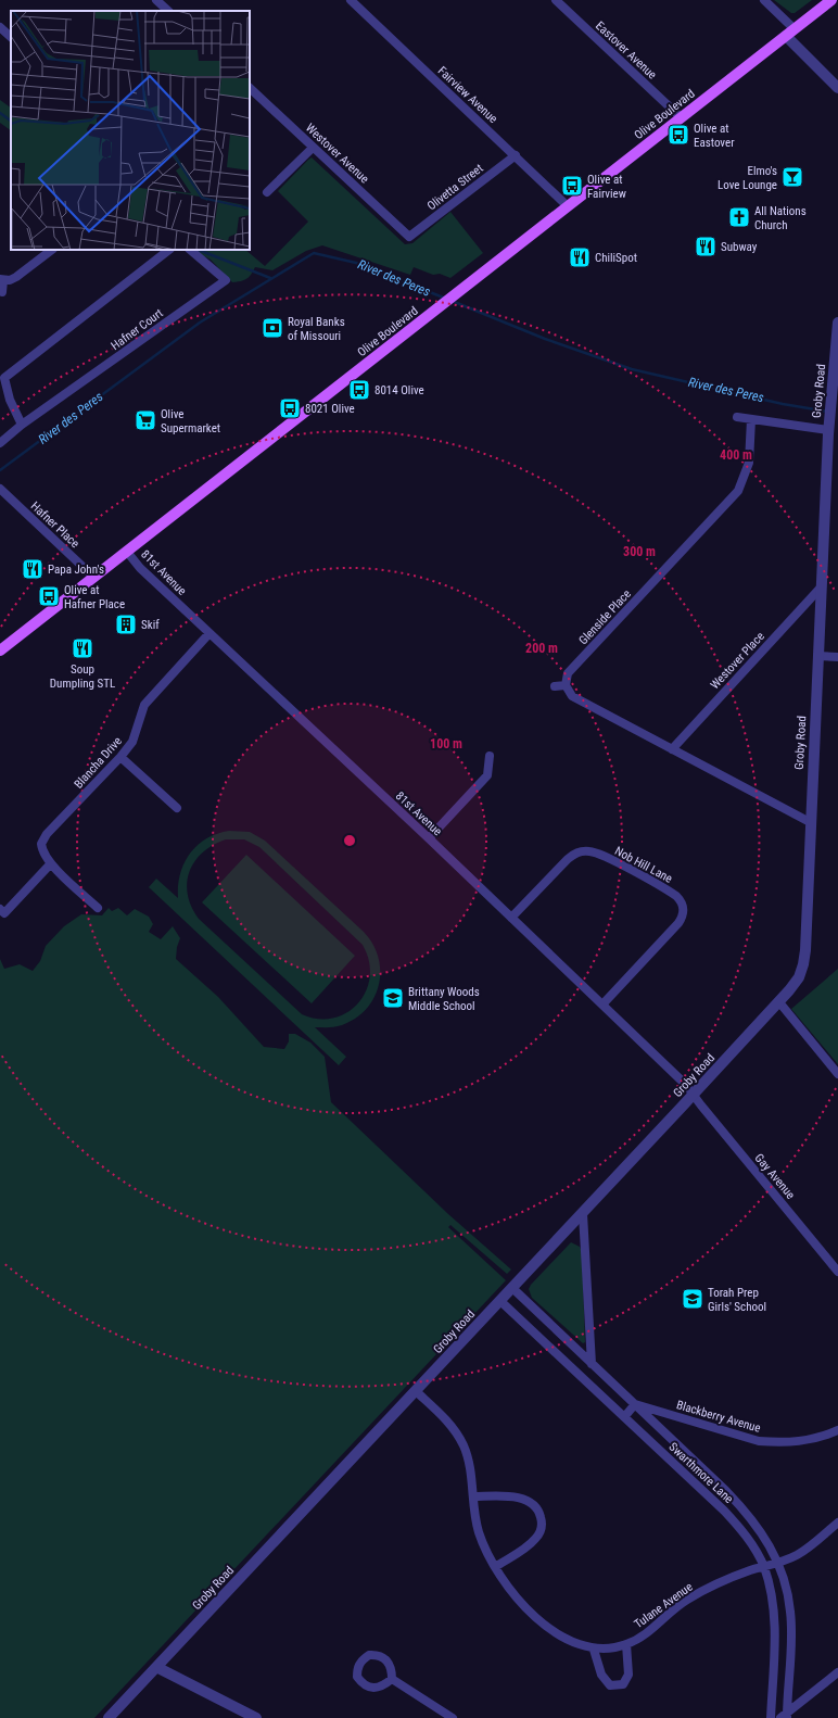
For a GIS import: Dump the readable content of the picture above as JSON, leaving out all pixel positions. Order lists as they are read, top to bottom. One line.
{"streets":{"main road":["Olive Boulevard"],"street":["Eastover Avenue","Fairview Avenue","Westover Avenue","Olivetta Street","Hafner Court","Groby Road","Hafner Place","81st Avenue","Glenside Place","Westover Place","Blancha Drive","Nob Hill Lane","Gay Avenue","Blackberry Avenue","Swarthmore Lane","Tulane Avenue"]},"crossings":[["Eastover Avenue","Olive Boulevard"],["Fairview Avenue","Olive Boulevard"],["Fairview Avenue","Olivetta Street"],["Olive Boulevard","Hafner Place"],["Olive Boulevard","81st Avenue"],["Westover Avenue","Olivetta Street"],["Groby Road","81st Avenue"],["Groby Road","Westover Place"],["Groby Road","Gay Avenue"],["Groby Road","Swarthmore Lane"],["Groby Road","Tulane Avenue"],["81st Avenue","Blancha Drive"],["81st Avenue","Nob Hill Lane"],["81st Avenue","Gay Avenue"],["Blackberry Avenue","Swarthmore Lane"],["Swarthmore Lane","Tulane Avenue"]],"water":["River des Peres"],"places":{"bus stop":["Olive at Eastover","Olive at Fairview","8014 Olive","8021 Olive","Olive at Hafner Place"],"bar":["Elmo's Love Lounge"],"church":["All Nations Church"],"restaurant":["Subway","ChiliSpot","Papa John's","Soup Dumpling STL"],"bank":["Royal Banks of Missouri"],"supermarket":["Olive Supermarket"],"building":["Skif"],"school or university":["Brittany Woods Middle School","Torah Prep Girls' School"]},"rings":["400 m","300 m","200 m","100 m"]}
